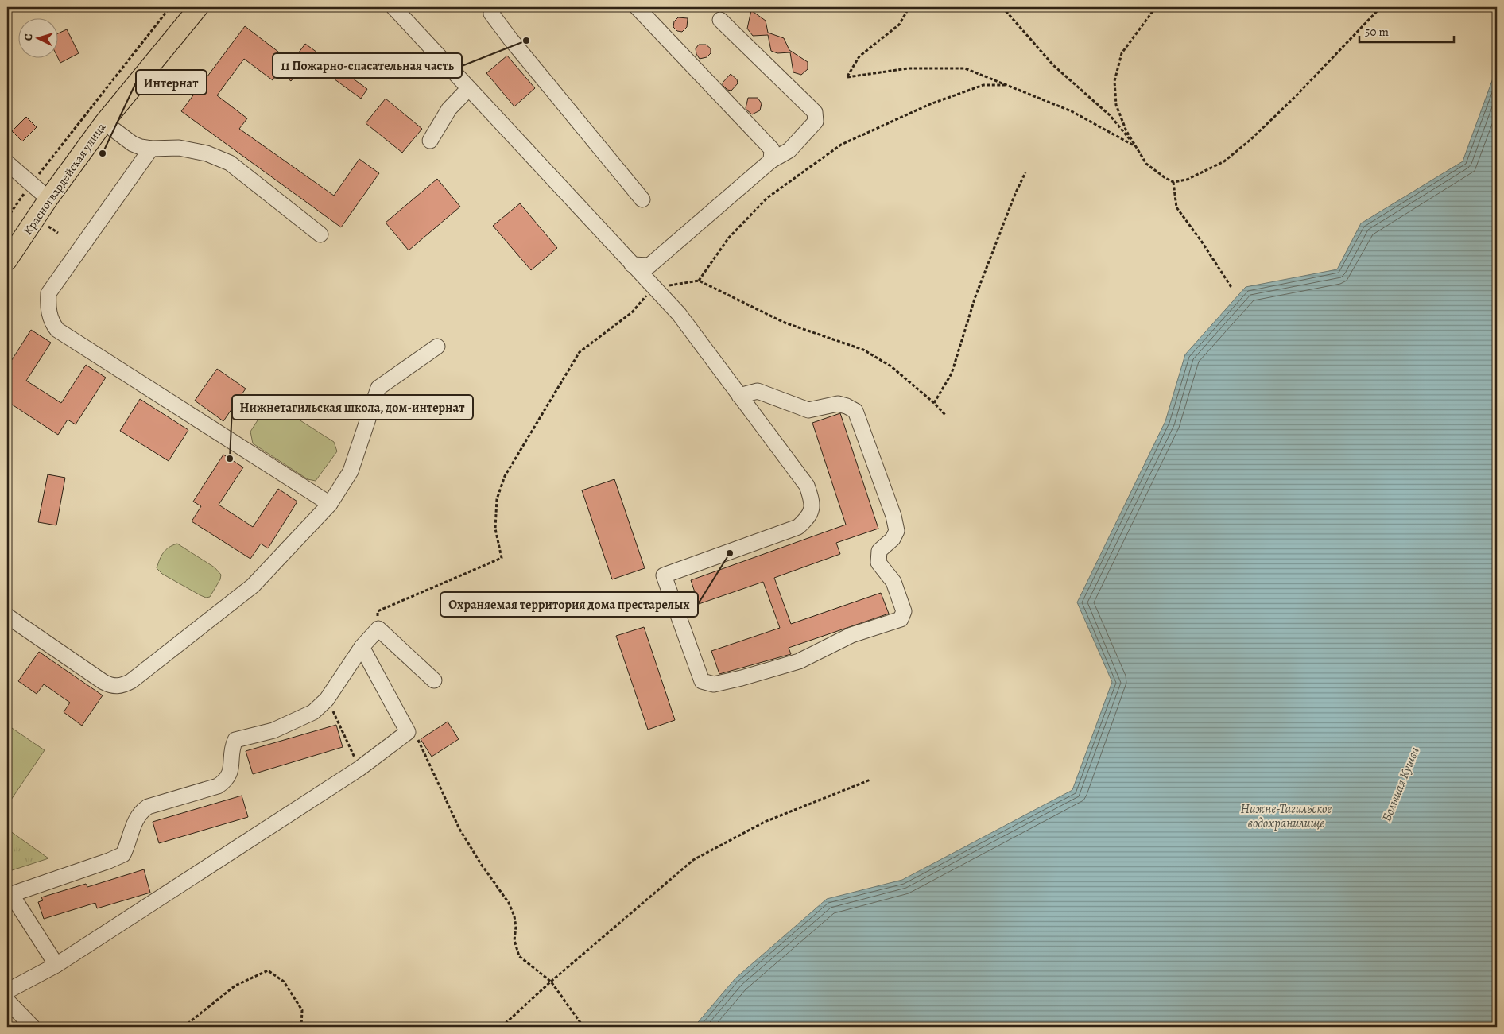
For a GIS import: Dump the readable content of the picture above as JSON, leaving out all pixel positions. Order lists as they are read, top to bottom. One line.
{"streets":{"main road":["Красногвардейская улица"]},"water":["Большая Кушва","Нижне-Тагильское водохранилище"],"places":["11 Пожарно-спасательная часть","Интернат","Нижнетагильская школа, дом-интернат","Охраняемая территория дома престарелых"],"scale_bar":"50 m","north":"left"}
